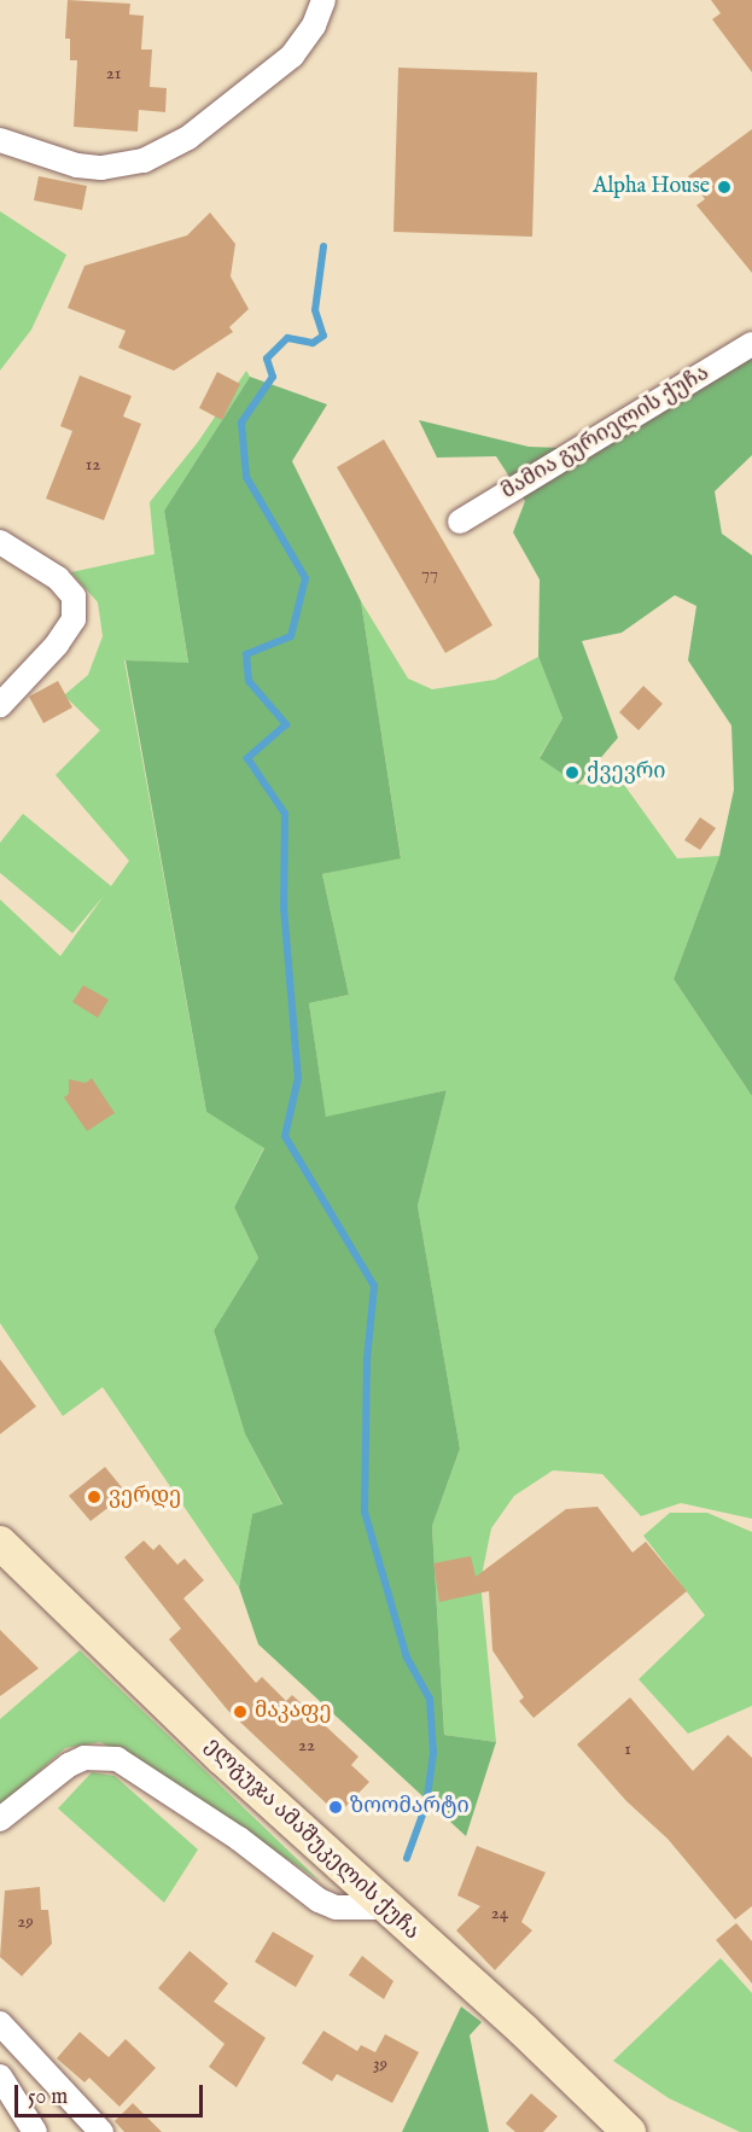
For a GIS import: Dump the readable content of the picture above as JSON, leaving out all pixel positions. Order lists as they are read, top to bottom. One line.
{"streets":{"main road":["ელგუჯა ამაშუკელის ქუჩა"],"street":["მამია გურიელის ქუჩა"]},"places":["Alpha House","ქვევრი","ვერდე","მაკაფე","ზოომარტი"],"house_numbers":["21","12","77","22","1","24","29","39"],"scale_bar":"50 m"}
